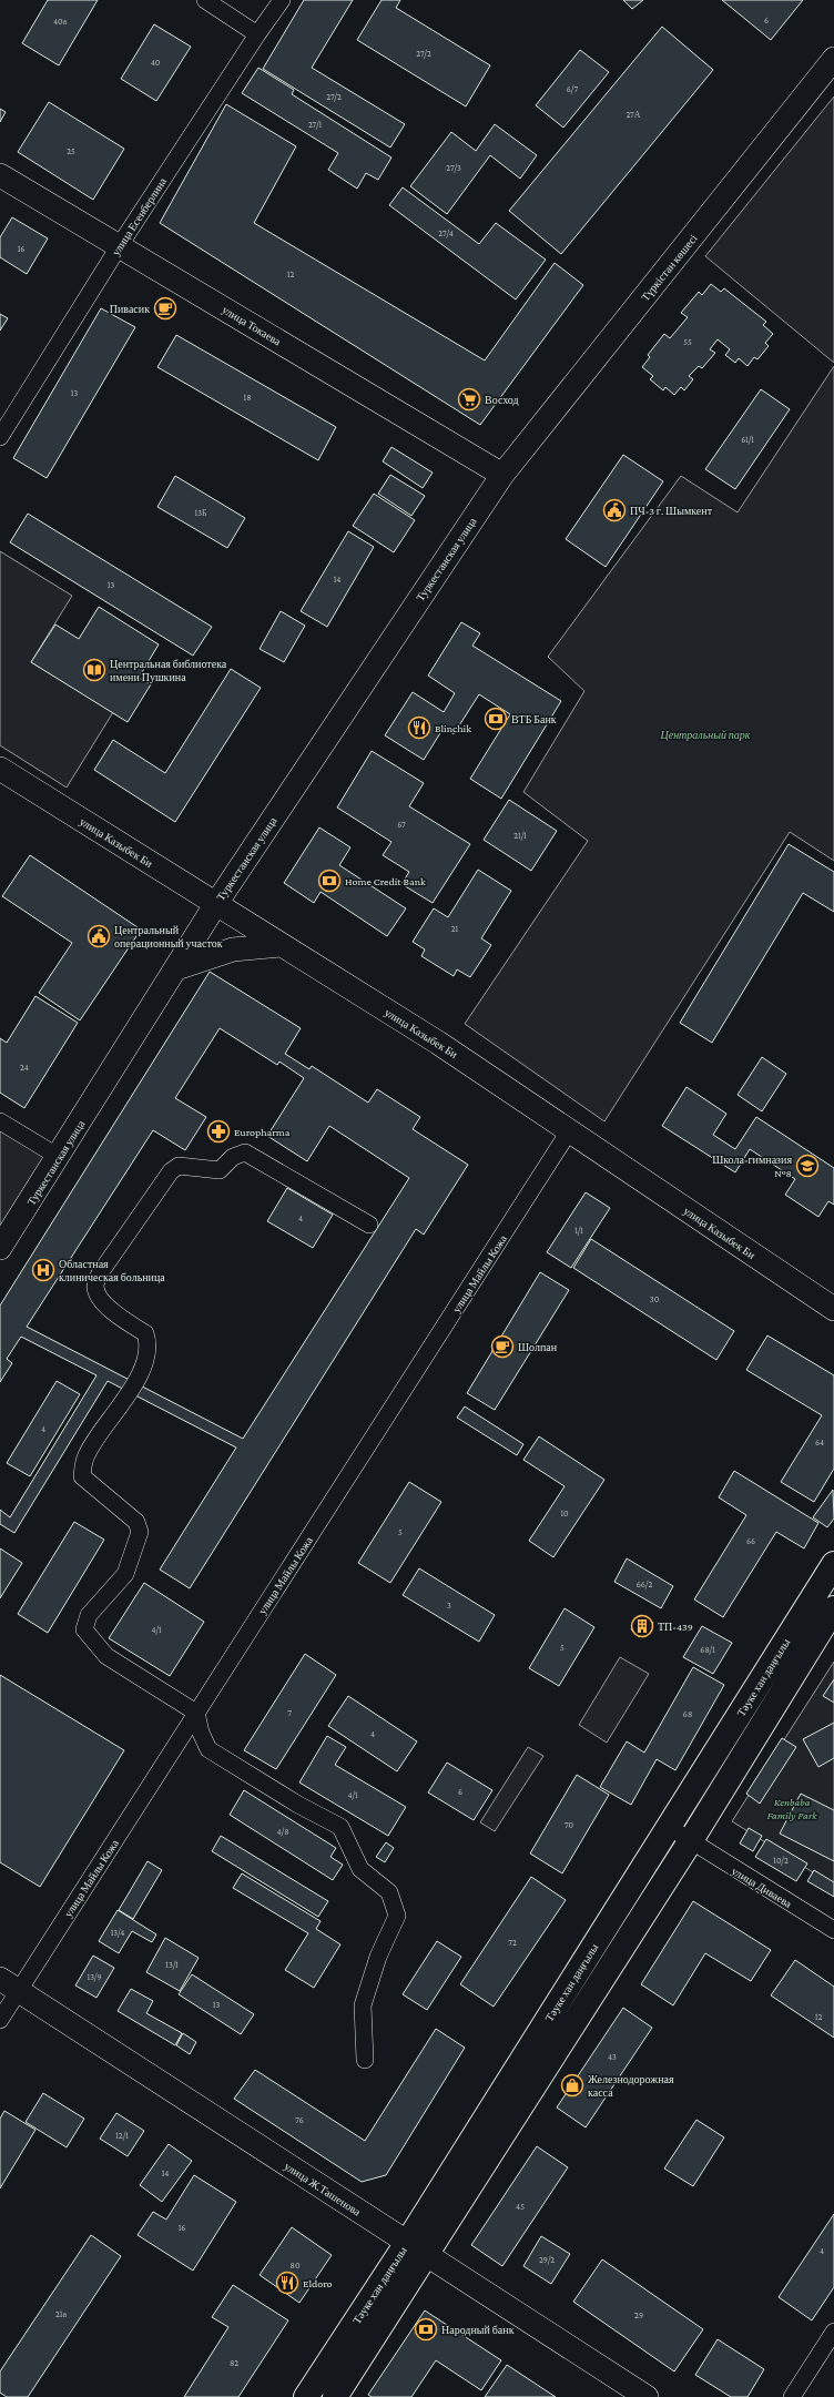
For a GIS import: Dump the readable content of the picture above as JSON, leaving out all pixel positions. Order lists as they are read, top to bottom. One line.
{"streets":{"main road":["Түркістан көшесі","улица Токаева","Туркестанская улица","улица Казыбек Би","Тәуке хан даңғылы","улица Ж.Ташенова"],"street":["улица Есенберлина","улица Майлы Кожа","улица Диваева"]},"crossings":[["улица Есенберлина","улица Токаева"],["Түркістан көшесі","улица Токаева"],["Түркістан көшесі","Туркестанская улица"],["улица Токаева","Туркестанская улица"],["Туркестанская улица","улица Казыбек Би"],["улица Казыбек Би","улица Майлы Кожа"],["улица Майлы Кожа","улица Ж.Ташенова"],["Тәуке хан даңғылы","улица Диваева"],["Тәуке хан даңғылы","улица Ж.Ташенова"]],"parks":["Центральный парк","Kenbaba Family Park"],"places":{"cafe":["Пивасик","Шолпан"],"supermarket":["Восход"],"public building":["ПЧ-3 г. Шымкент","Центральный операционный участок"],"library":["Центральная библиотека имени Пушкина"],"bank":["ВТБ Банк","Home Credit Bank","Народный банк"],"restaurant":["Blinchik","Eldoro"],"pharmacy":["Europharma"],"school or university":["Школа-гимназия №8"],"hospital":["Областная клиническая больница"],"building":["ТП-439"],"shop":["Железнодорожная касса"]},"house_numbers":["6","40а","27/2","40","6/7","27/2","27А","27/1","25","27/3","27/4","16","12","55","13","18","61/1","13Б","14","13","67","21/1","21","24","4","1/1","30","4","64","10","5","66","66/2","3","4/1","5","68/1","7","68","4","6","4/1","70","4/8","10/2","13/4","72","13/1","13/9","13","12","43","76","12/1","14","45","16","4","29/2","80","21а","29","82"]}
